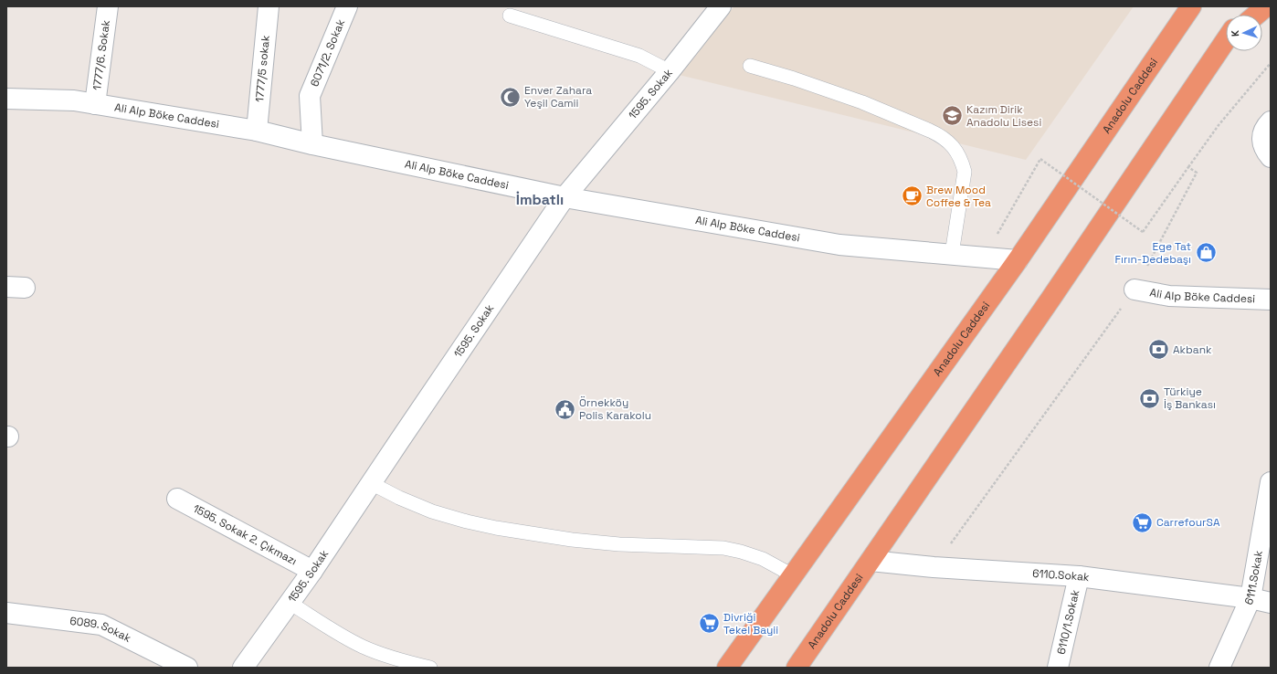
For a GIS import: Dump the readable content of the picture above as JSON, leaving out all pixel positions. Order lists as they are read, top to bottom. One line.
{"streets":{"highway":["Anadolu Caddesi"],"street":["6071/2. Sokak","1777/6. Sokak","1777/5 sokak","1595. Sokak","Ali Alp Böke Caddesi","1595. Sokak 2. Çıkmazı","6110.Sokak","6111.Sokak","6110/1.Sokak","6089. Sokak"]},"crossings":[["6071/2. Sokak","Ali Alp Böke Caddesi"],["1777/6. Sokak","Ali Alp Böke Caddesi"],["1777/5 sokak","Ali Alp Böke Caddesi"],["1595. Sokak","Ali Alp Böke Caddesi"],["1595. Sokak","1595. Sokak 2. Çıkmazı"],["Anadolu Caddesi","Ali Alp Böke Caddesi"],["Anadolu Caddesi","6110.Sokak"],["6110.Sokak","6111.Sokak"],["6110.Sokak","6110/1.Sokak"]],"districts":["İmbatlı"],"places":{"mosque":["Enver Zahara Yeşil Camii"],"school or university":["Kazım Dirik Anadolu Lisesi"],"cafe":["Brew Mood Coffee & Tea"],"shop":["Ege Tat Fırın-Dedebaşı"],"bank":["Akbank","Türkiye İş Bankası"],"public building":["Örnekköy Polis Karakolu"],"supermarket":["CarrefourSA","Divriği Tekel Bayii"]},"north":"left"}
